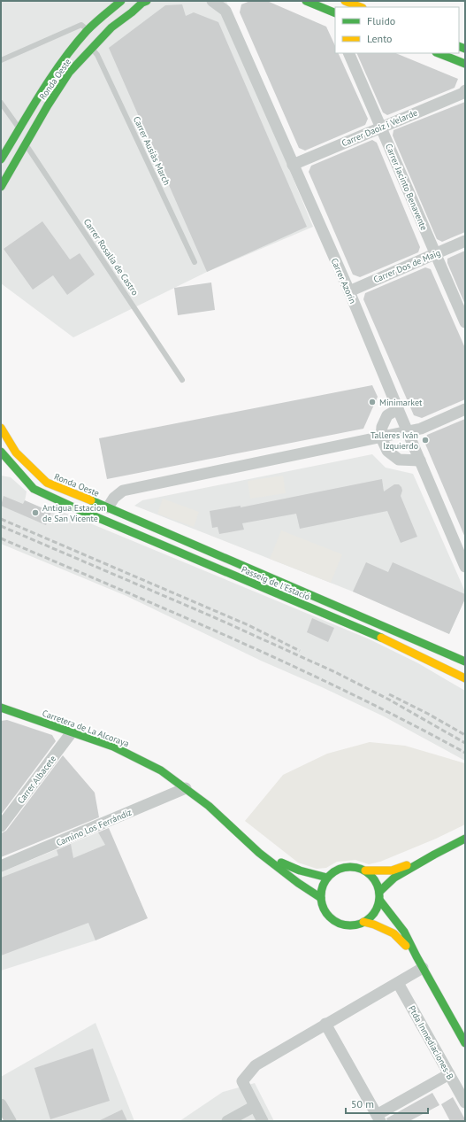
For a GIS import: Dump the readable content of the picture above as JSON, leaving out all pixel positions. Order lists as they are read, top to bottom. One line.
{"streets":{"main road":["Ronda Oeste","Passeig de l'Estació","Carretera de La Alcoraya"],"street":["Carrer Daoiz i Velarde","Carrer Jacinto Benavente","Carrer Dos de Maig","Carrer Azorín","Carrer Albacete","Camino Los Ferrándiz","Ptda Inmediaciones-B"],"lane":["Carrer Ausiàs March","Carrer Rosalía de Castro"]},"crossings":[["Ronda Oeste","Carrer Ausiàs March"],["Ronda Oeste","Carrer Rosalía de Castro"],["Ronda Oeste","Passeig de l'Estació"],["Carrer Daoiz i Velarde","Carrer Jacinto Benavente"],["Carrer Daoiz i Velarde","Carrer Azorín"],["Carrer Jacinto Benavente","Carrer Dos de Maig"],["Carrer Dos de Maig","Carrer Azorín"],["Carretera de La Alcoraya","Carrer Albacete"],["Carretera de La Alcoraya","Camino Los Ferrándiz"]],"places":["Minimarket","Talleres Iván Izquierdo","Antigua Estacion de San Vicente"],"legend":["Fluido","Lento"],"scale_bar":"50 m"}
